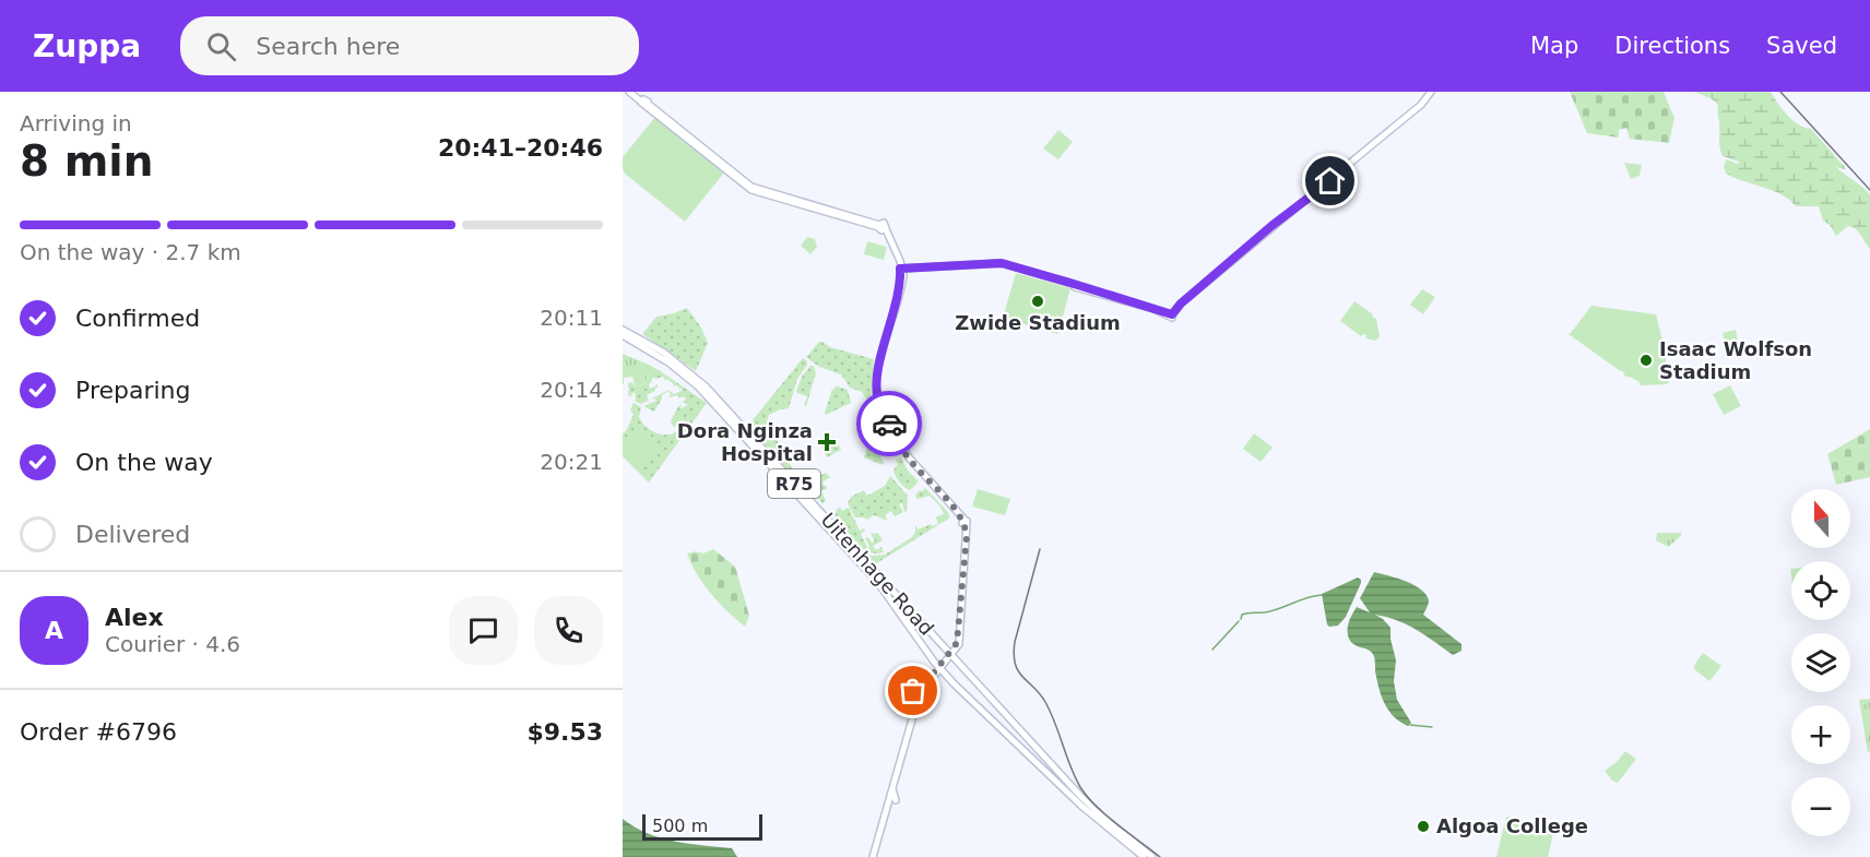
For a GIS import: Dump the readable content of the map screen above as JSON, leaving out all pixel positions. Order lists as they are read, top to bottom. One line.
{"streets":{"main road":["R75","Uitenhage Road"]},"places":{"other":["Zwide Stadium","Isaac Wolfson Stadium","Algoa College"],"health":["Dora Nginza Hospital"]},"scale_bar":"500 m","north":"top","page":{"header":"Zuppa","search":"Search here","nav":["Map","Directions","Saved"],"heading":["8 min","Arriving in","20:41–20:46"],"panel":["Alex","Courier · 4.6","Order #6796","$9.53"],"bar":"On the way · 2.7 km","list":[["Confirmed","20:11"],["Preparing","20:14"],["On the way","20:21"],"Delivered"],"map_buttons":["+","−"],"round":"A","scale":"500 m"}}
